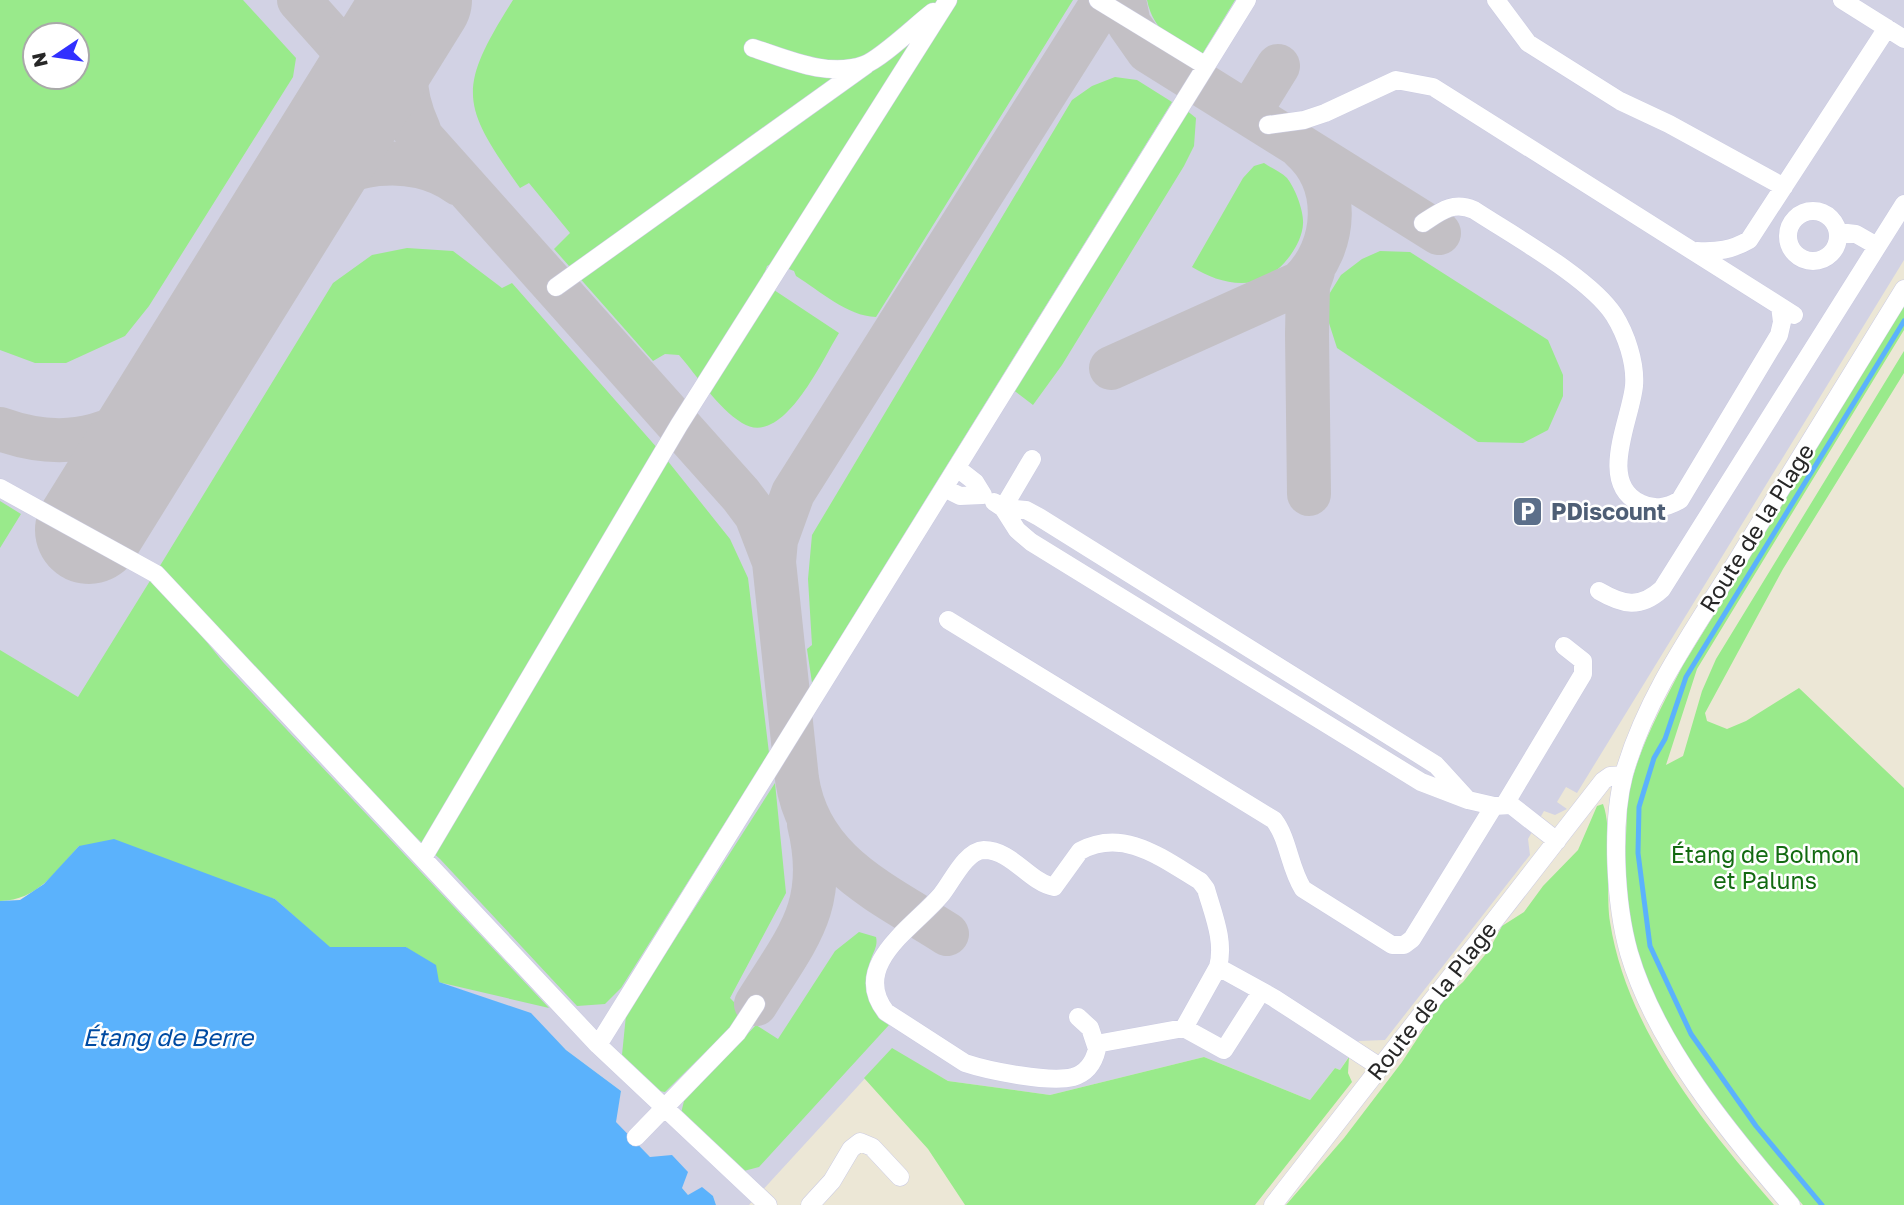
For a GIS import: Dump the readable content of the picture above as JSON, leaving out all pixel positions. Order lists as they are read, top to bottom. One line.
{"streets":{"street":["Route de la Plage"]},"water":["Étang de Berre"],"parks":["Étang de Bolmon et Paluns"],"places":{"parking":["PDiscount"]},"north":"left"}
